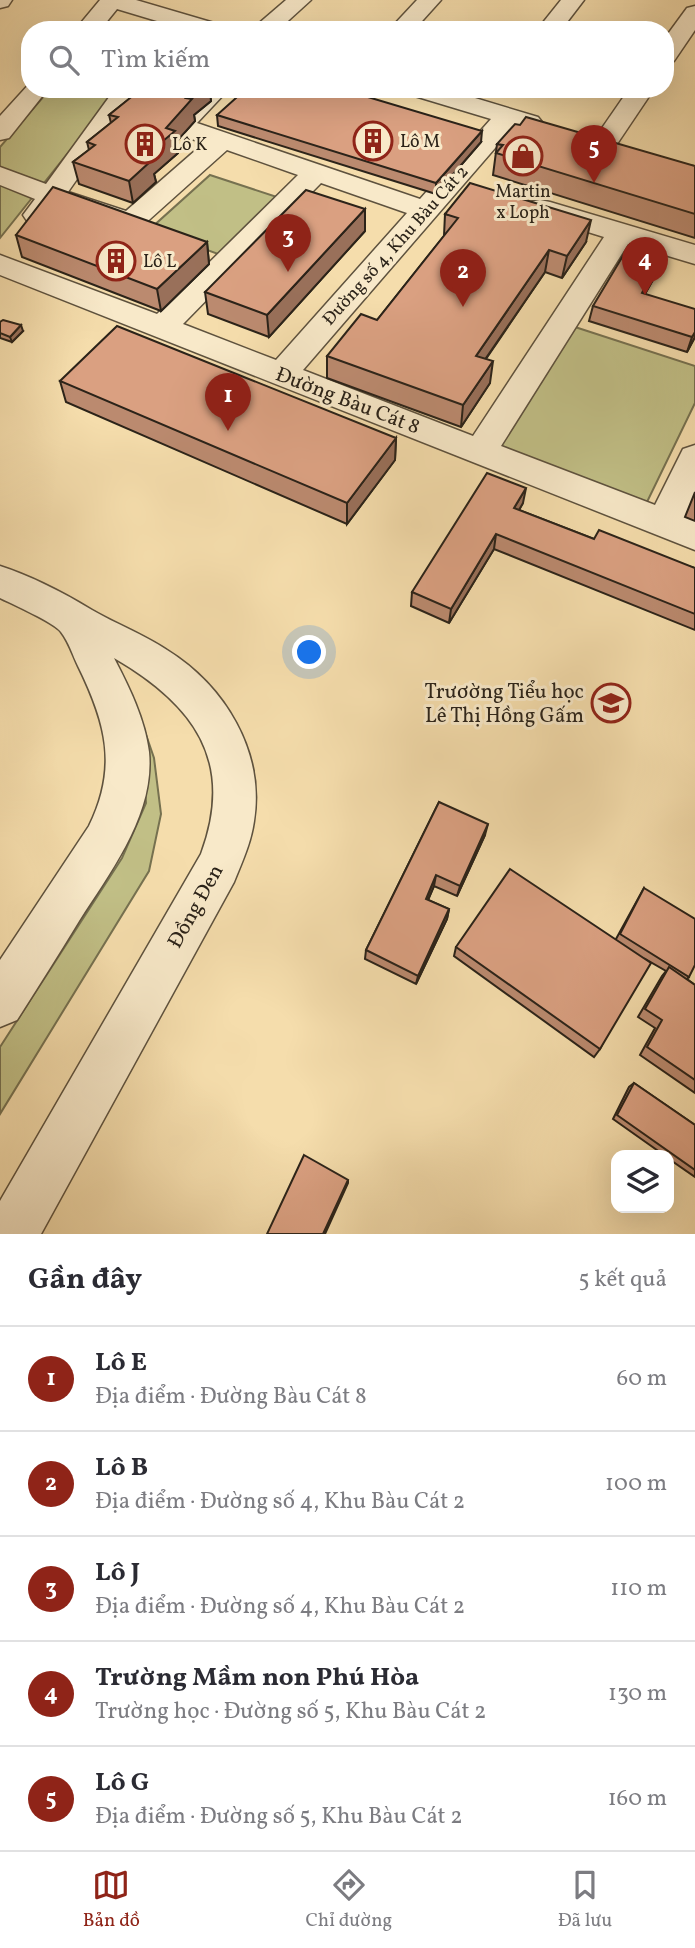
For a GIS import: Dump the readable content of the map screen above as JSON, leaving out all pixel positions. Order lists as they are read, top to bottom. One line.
{"streets":{"street":["Đường số 4, Khu Bàu Cát 2","Đường Bàu Cát 8","Đồng Đen"]},"crossings":[["Đường số 4, Khu Bàu Cát 2","Đường Bàu Cát 8"]],"places":{"building":["Lô M","Lô K","Lô L"],"shop":["Martin x Loph"],"school or university":["Trươờng Tiểu học Lê Thị Hồng Gấm"]},"page":{"search":"Tìm kiếm","pins":["5","3","4","2","1"],"heading":["Gần đây","5 kết quả"],"list":[{"mark":"1","name":"Lô E","note":"Địa điểm · Đường Bàu Cát 8","value":"60 m"},{"mark":"2","name":"Lô B","note":"Địa điểm · Đường số 4, Khu Bàu Cát 2","value":"100 m"},{"mark":"3","name":"Lô J","note":"Địa điểm · Đường số 4, Khu Bàu Cát 2","value":"110 m"},{"mark":"4","name":"Trường Mầm non Phú Hòa","note":"Trường học · Đường số 5, Khu Bàu Cát 2","value":"130 m"},{"mark":"5","name":"Lô G","note":"Địa điểm · Đường số 5, Khu Bàu Cát 2","value":"160 m"}],"nav":["Bản đồ","Chỉ đường","Đã lưu"]}}
